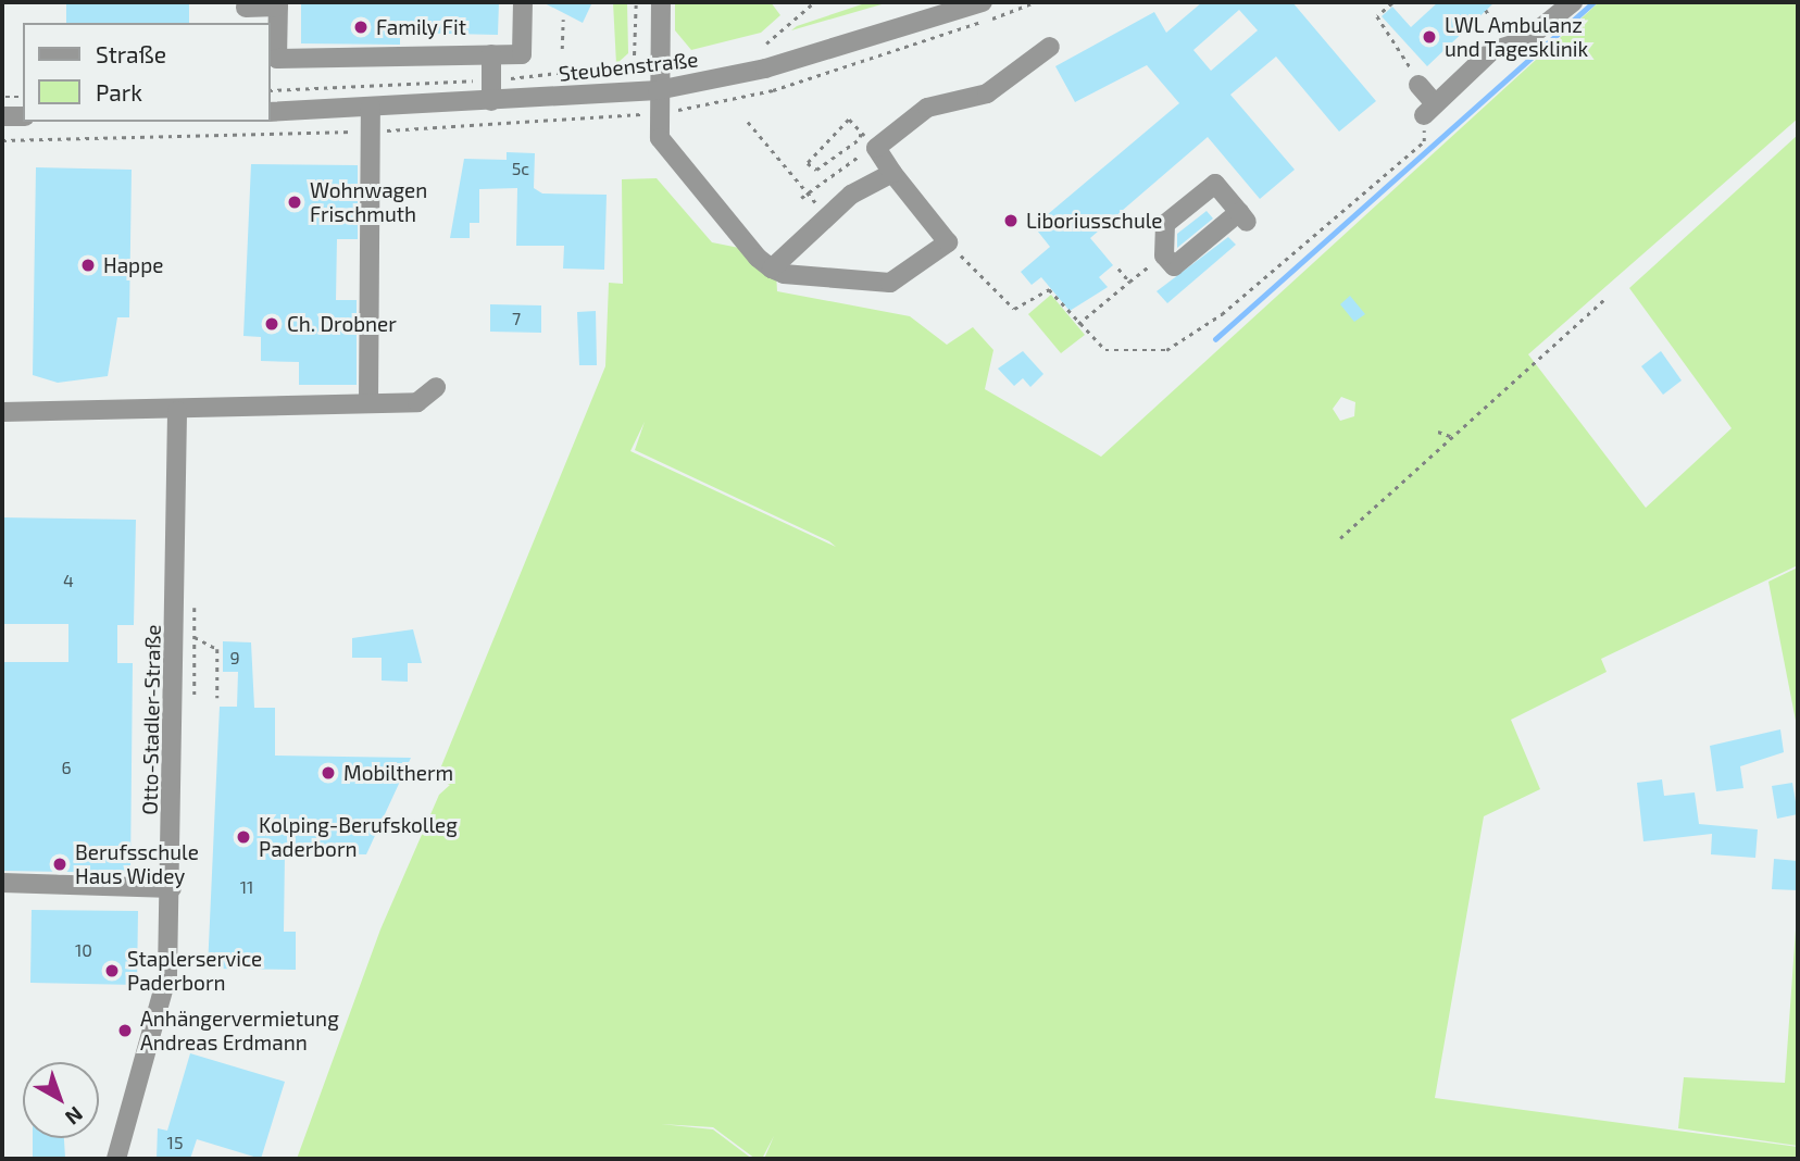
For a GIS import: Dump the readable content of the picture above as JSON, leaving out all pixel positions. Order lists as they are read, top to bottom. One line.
{"streets":{"street":["Steubenstraße","Otto-Stadler-Straße"]},"places":["Family Fit","LWL Ambulanz und Tagesklinik","Wohnwagen Frischmuth","Liboriusschule","Happe","Ch. Drobner","Mobiltherm","Kolping-Berufskolleg Paderborn","Berufsschule Haus Widey","Staplerservice Paderborn","Anhängervermietung Andreas Erdmann"],"house_numbers":["5c","7","4","9","6","11","10","15"],"legend":["Straße","Park"],"north":"bottom right"}
